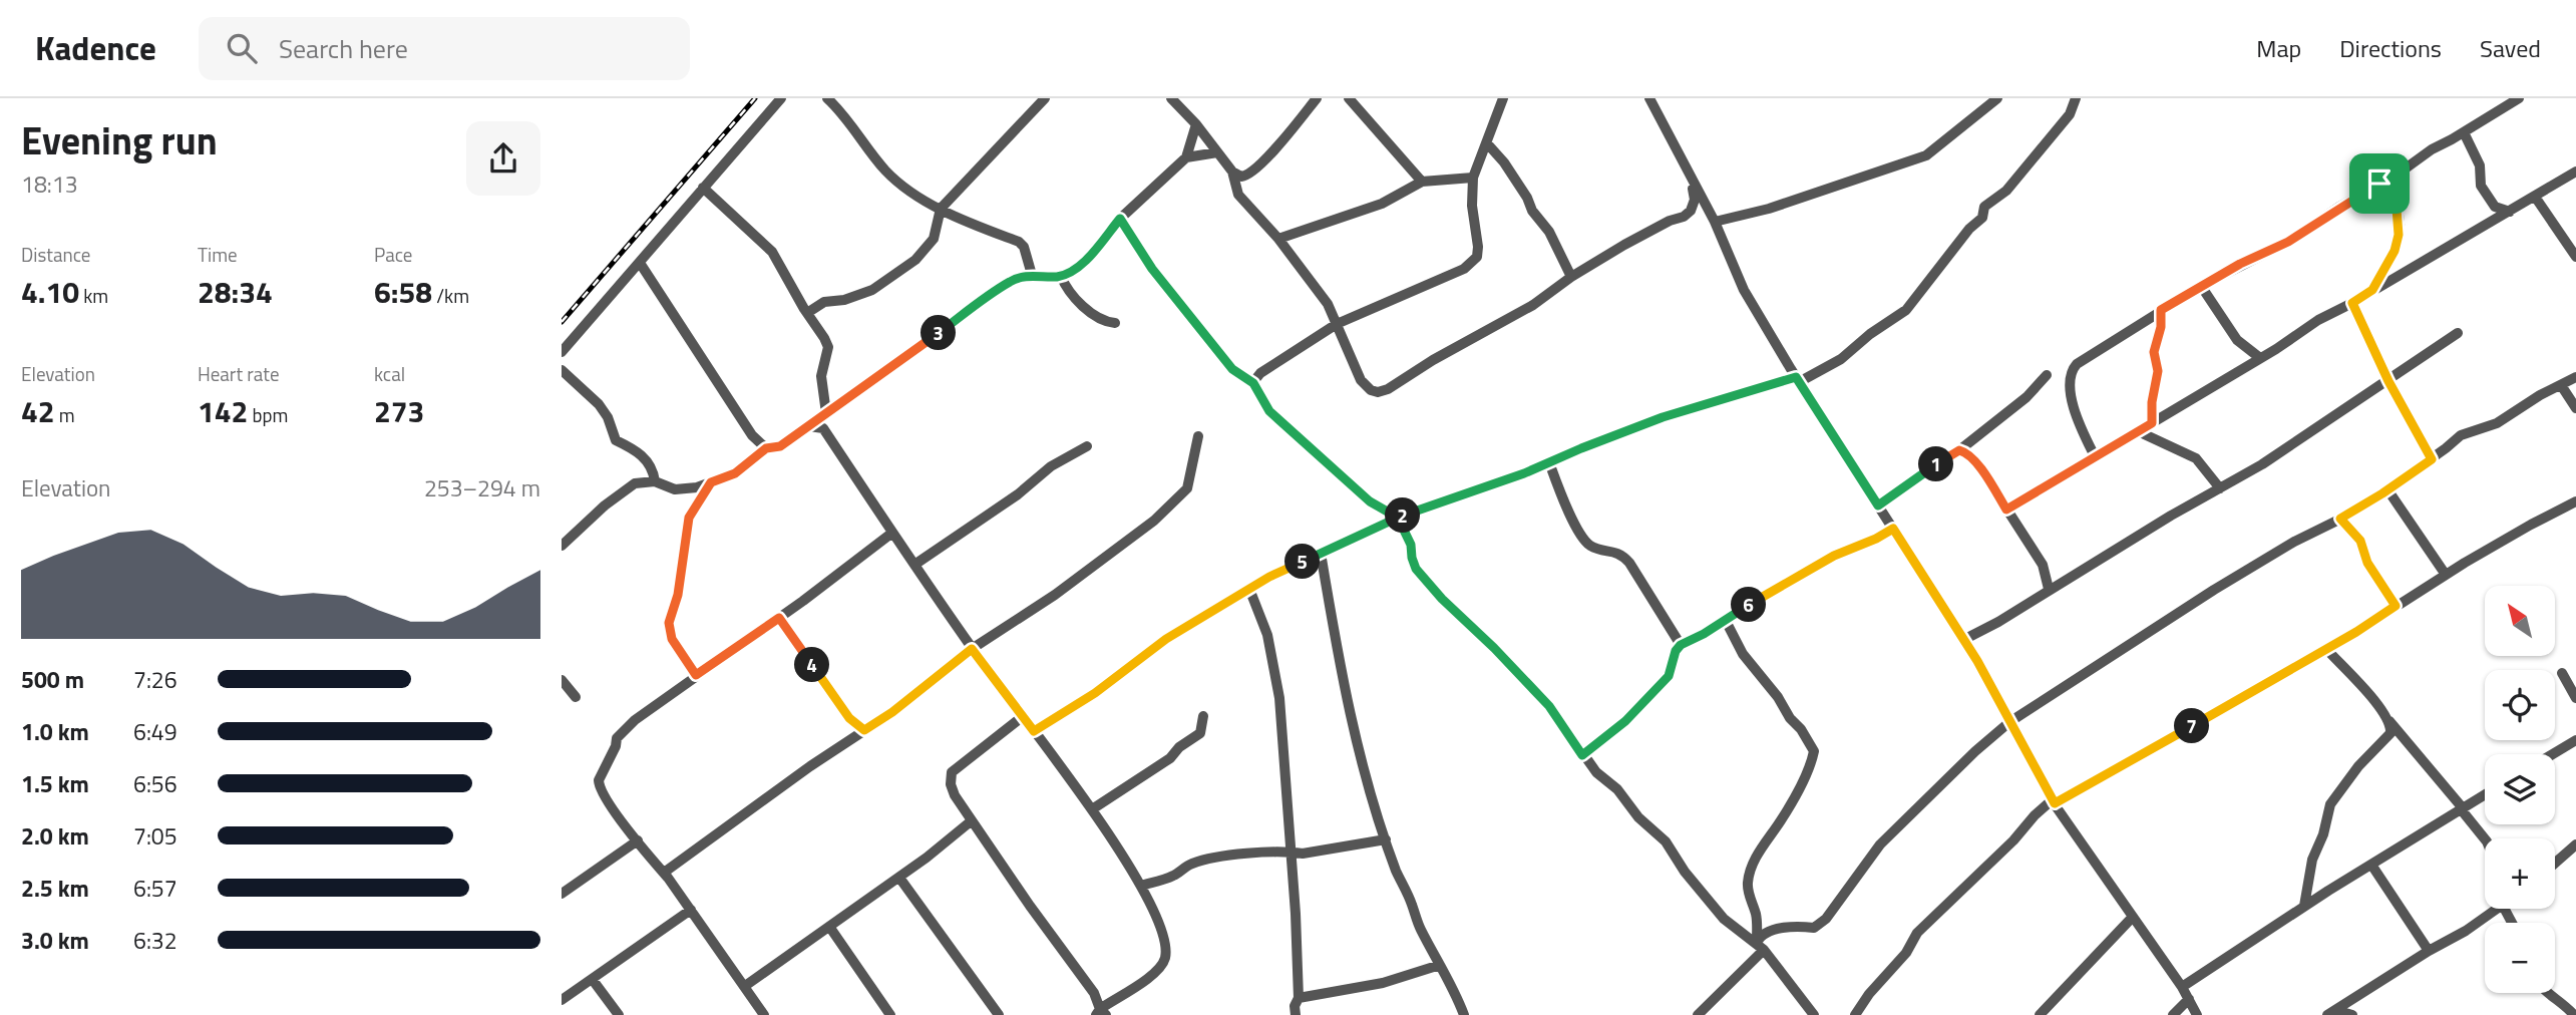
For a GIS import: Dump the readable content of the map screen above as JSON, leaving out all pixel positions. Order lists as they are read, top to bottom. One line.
{"north":"top left","page":{"header":"Kadence","search":"Search here","nav":["Map","Directions","Saved"],"heading":["Evening run","18:13"],"stats":[["Distance","4.10 km"],["Time","28:34"],["Pace","6:58 /km"],["Elevation","42 m"],["Heart rate","142 bpm"],["kcal","273"]],"pins":["3","1","2","5","6","4","7"],"chart":["Elevation","253–294 m"],"map_buttons":["+","−"],"list":[{"name":"500 m","note":"7:26"},{"name":"1.0 km","note":"6:49"},{"name":"1.5 km","note":"6:56"},{"name":"2.0 km","note":"7:05"},{"name":"2.5 km","note":"6:57"},{"name":"3.0 km","note":"6:32"}]}}
